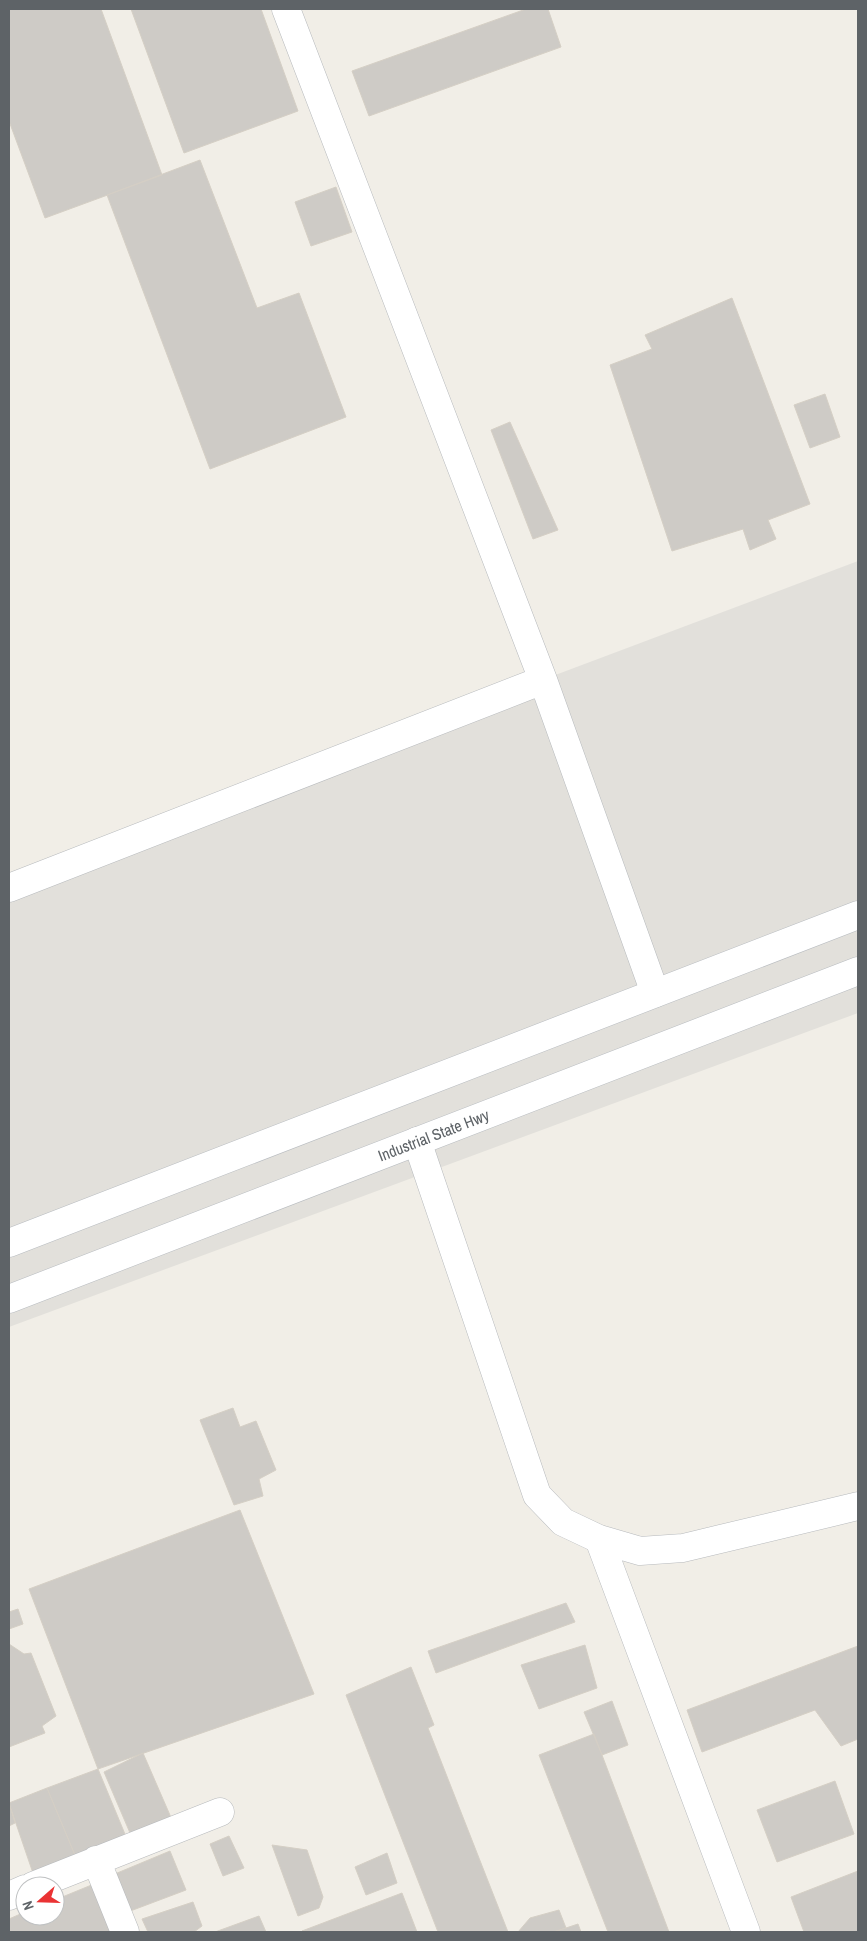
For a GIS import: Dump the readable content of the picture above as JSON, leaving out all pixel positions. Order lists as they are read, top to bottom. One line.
{"streets":{"street":["Industrial State Hwy"]},"north":"left"}
